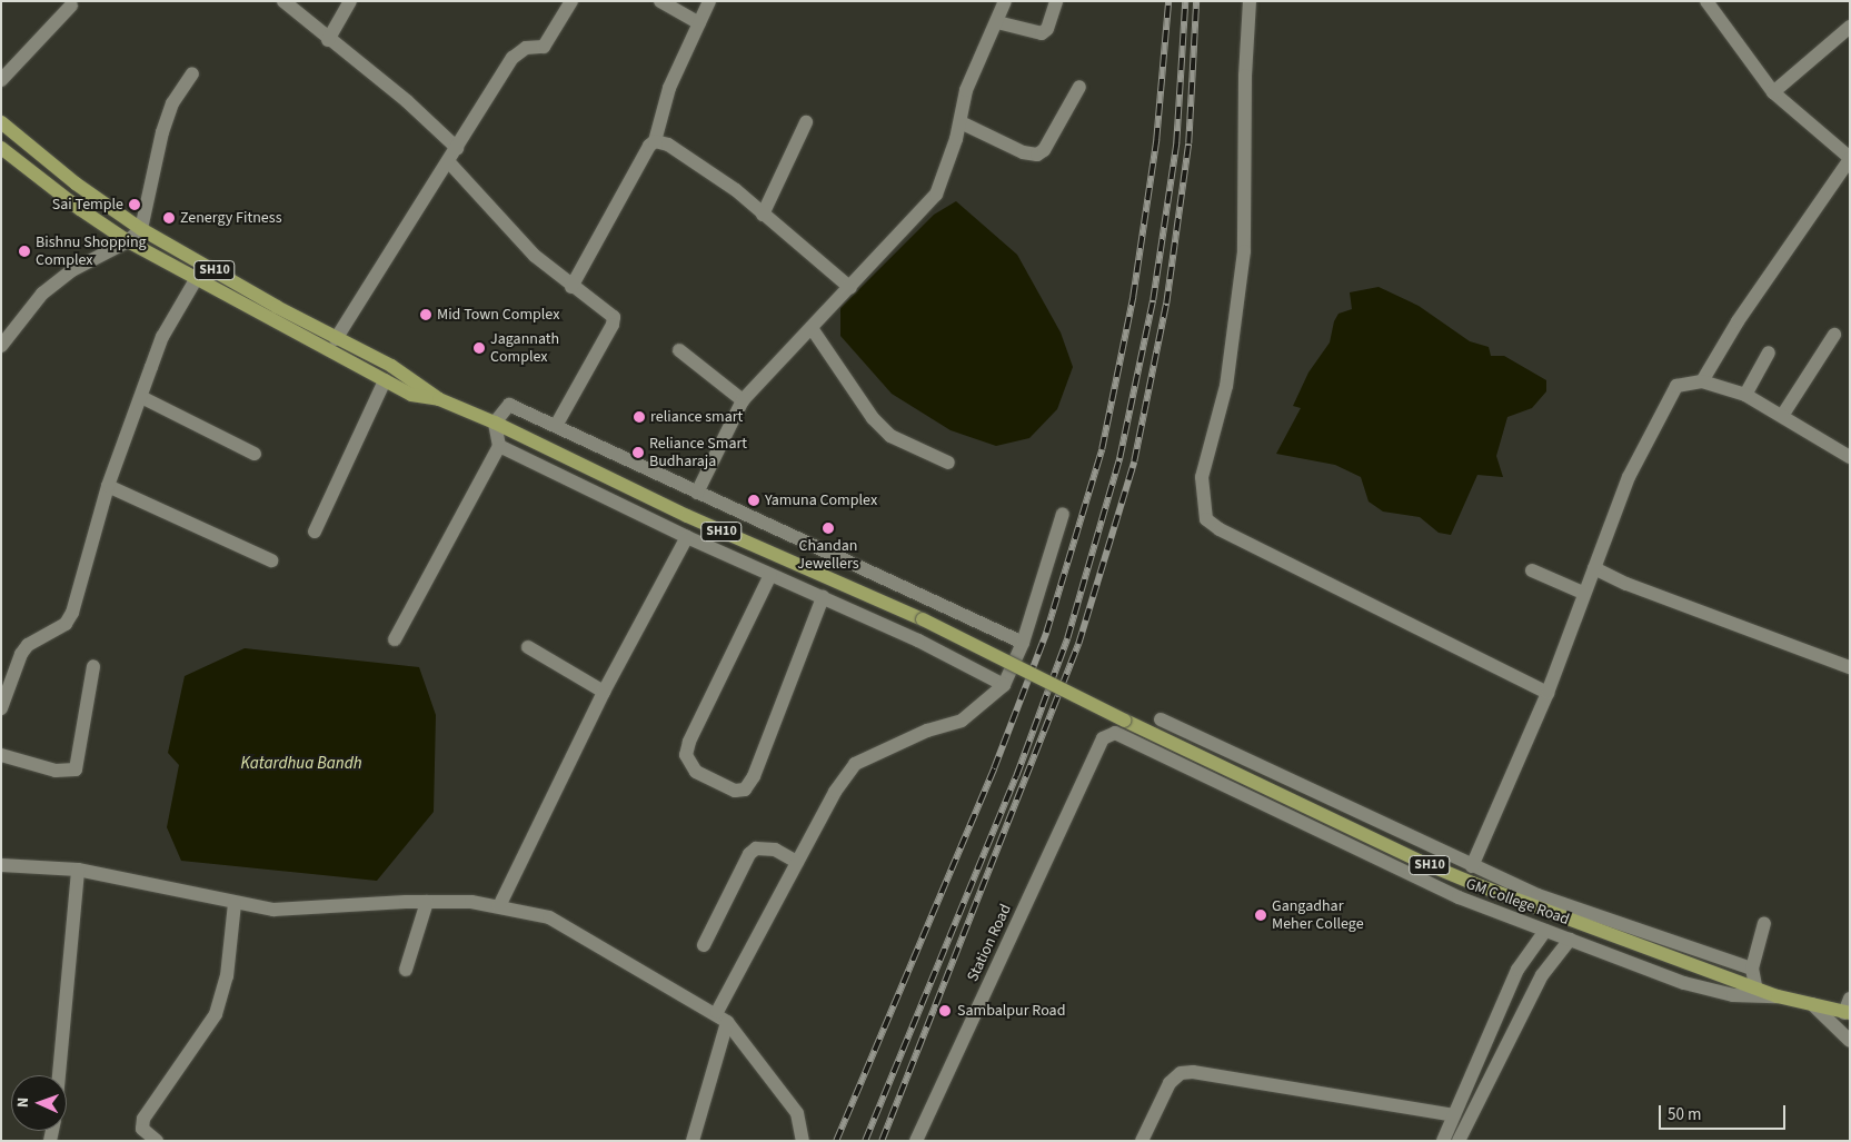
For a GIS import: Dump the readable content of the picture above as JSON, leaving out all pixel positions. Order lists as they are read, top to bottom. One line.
{"streets":{"main road":["SH10"],"street":["GM College Road","Station Road"]},"crossings":[["SH10","GM College Road"],["GM College Road","Station Road"]],"water":["Katardhua Bandh"],"places":["Sai Temple","Zenergy Fitness","Bishnu Shopping Complex","Mid Town Complex","Jagannath Complex","reliance smart","Reliance Smart Budharaja","Yamuna Complex","Chandan Jewellers","Gangadhar Meher College","Sambalpur Road"],"scale_bar":"50 m","north":"left"}
